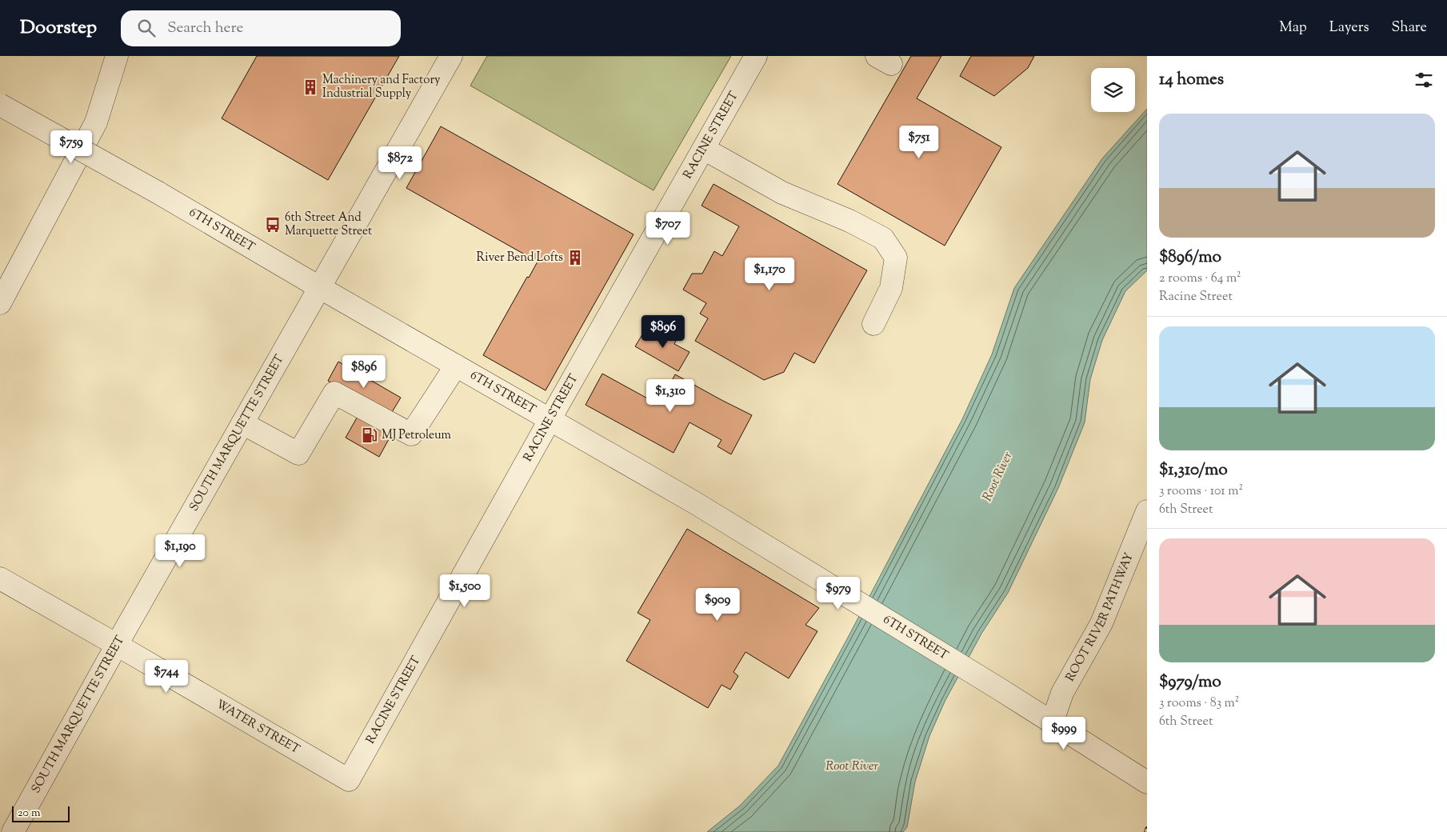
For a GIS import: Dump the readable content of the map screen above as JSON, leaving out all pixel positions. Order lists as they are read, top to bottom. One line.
{"streets":{"street":["RACINE STREET","6TH STREET","SOUTH MARQUETTE STREET","ROOT RIVER PATHWAY","WATER STREET"]},"crossings":[["RACINE STREET","6TH STREET"],["RACINE STREET","WATER STREET"],["6TH STREET","SOUTH MARQUETTE STREET"],["6TH STREET","ROOT RIVER PATHWAY"],["SOUTH MARQUETTE STREET","WATER STREET"]],"water":["Root River"],"places":{"building":["Machinery and Factory Industrial Supply","River Bend Lofts"],"bus stop":["6th Street And Marquette Street"],"fuel station":["MJ Petroleum"]},"scale_bar":"20 m","page":{"header":"Doorstep","search":"Search here","nav":["Map","Layers","Share"],"heading":"14 homes","list":[{"name":"$896/mo","note":"2 rooms · 64 m² · Racine Street"},{"name":"$1,310/mo","note":"3 rooms · 101 m² · 6th Street"},{"name":"$979/mo","note":"3 rooms · 83 m² · 6th Street"}],"price":["$751","$759","$872","$707","$1,170","$896","$896","$1,310","$1,190","$1,500","$979","$909","$744","$999"],"scale":"20 m"}}
